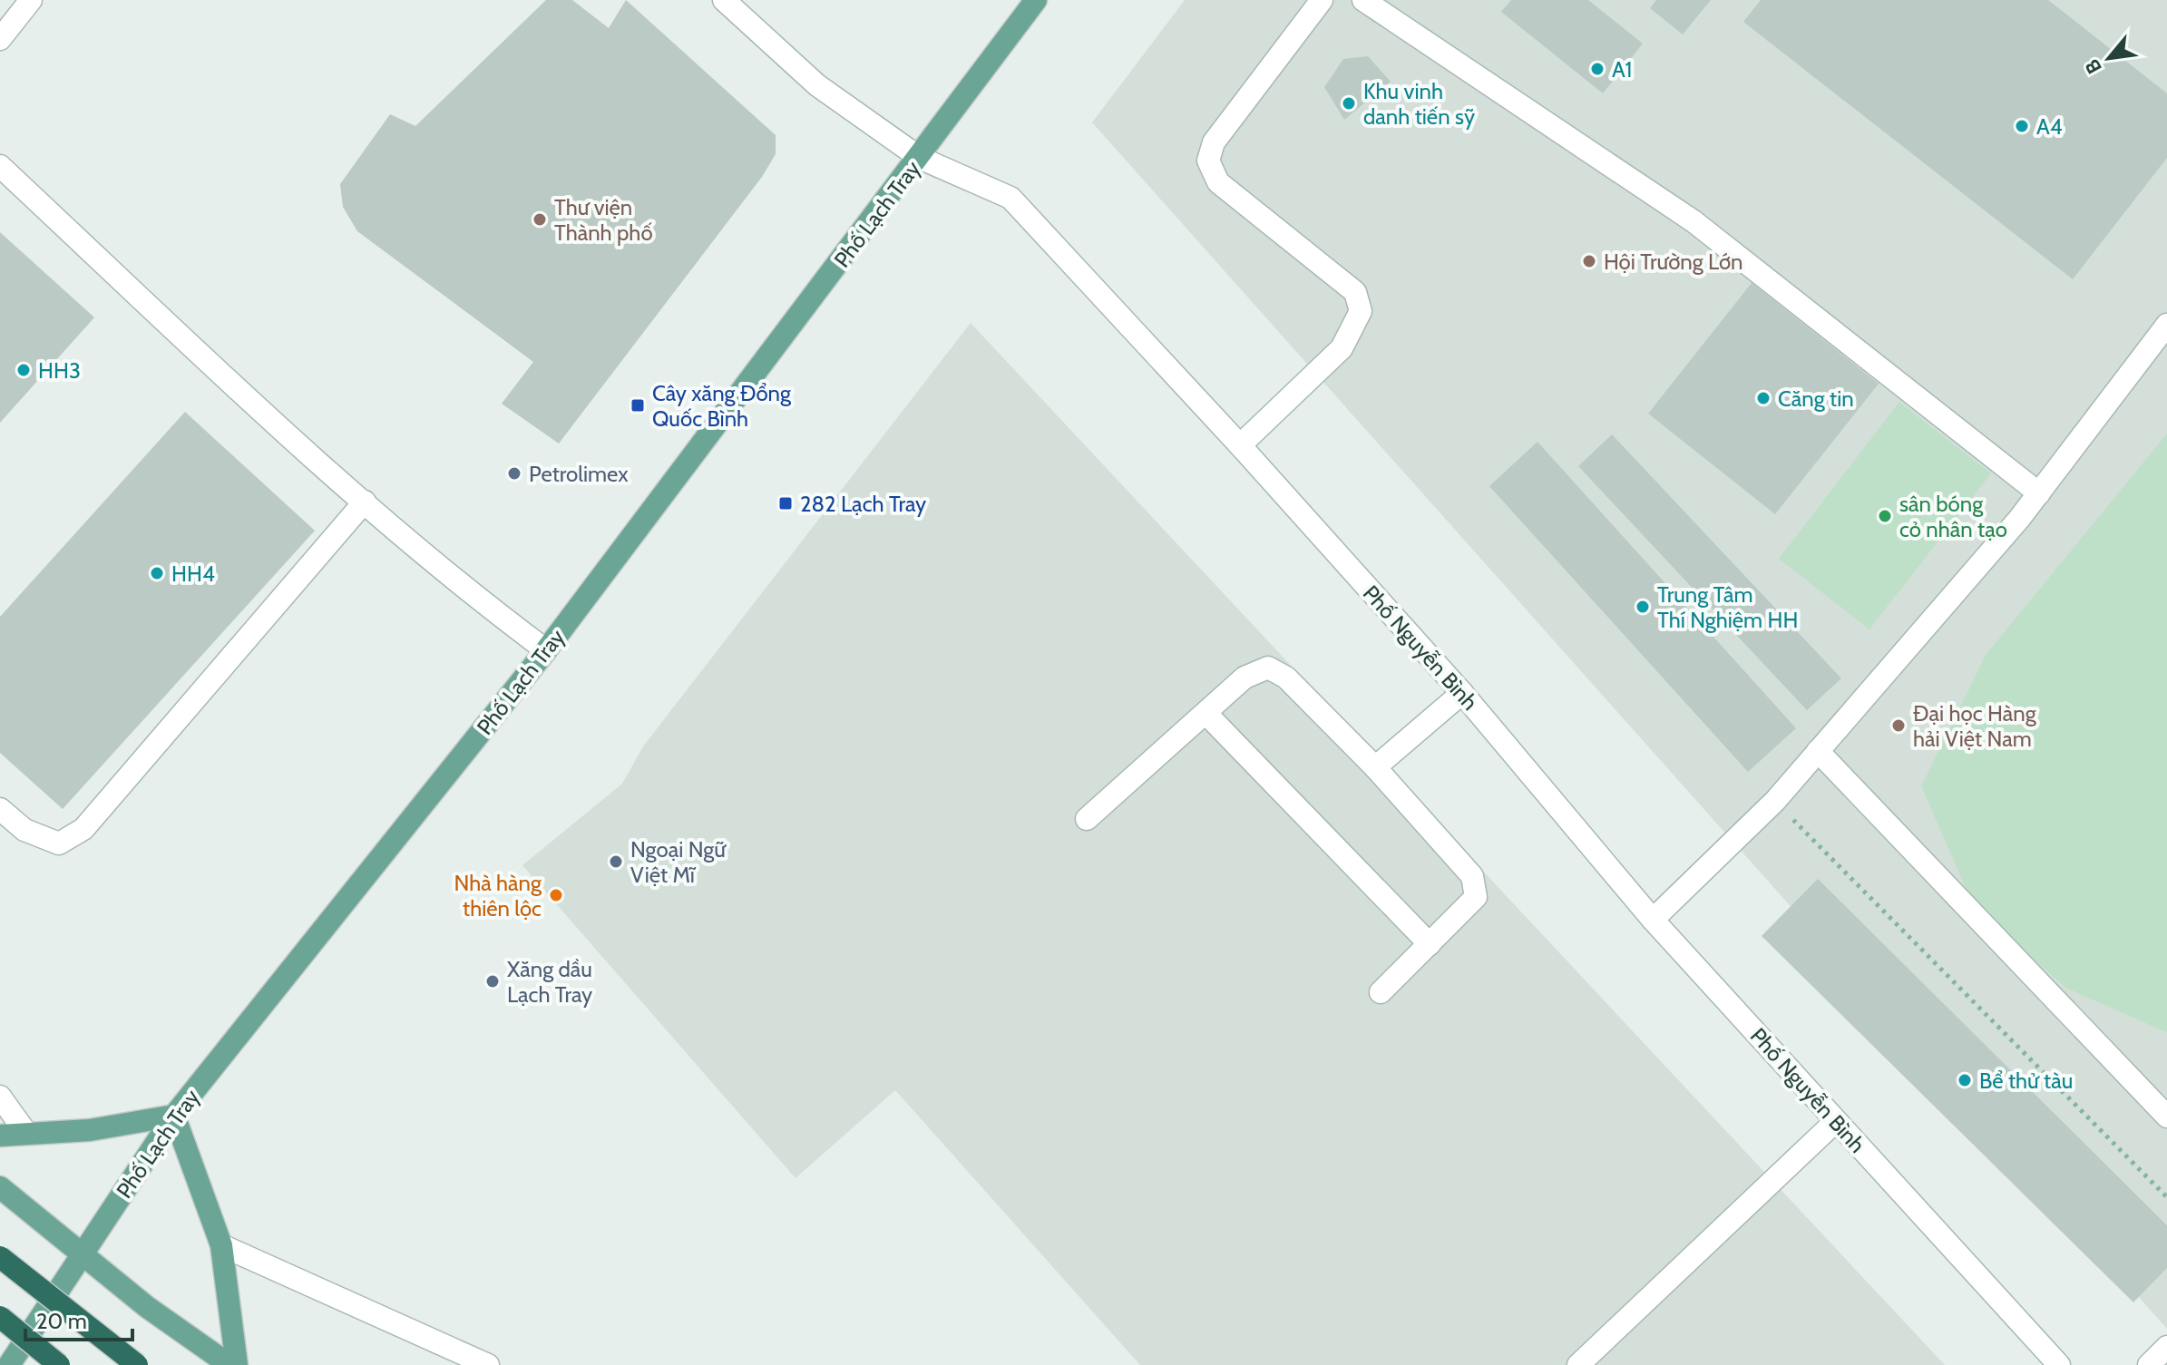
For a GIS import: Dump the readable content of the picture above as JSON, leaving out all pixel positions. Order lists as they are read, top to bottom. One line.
{"streets":{"main road":["Phố Lạch Tray"],"street":["Phố Nguyễn Bình"]},"crossings":[["Phố Lạch Tray","Phố Nguyễn Bình"]],"places":{"other":["A1","Khu vinh danh tiến sỹ","A4","Thư viện Thành phố","Hội Trường Lớn","HH3","Căng tin","Petrolimex","sân bóng cỏ nhân tạo","HH4","Trung Tâm Thí Nghiệm HH","Đại học Hàng hải Việt Nam","Ngoại Ngữ Việt Mĩ","Nhà hàng thiên lộc","Xăng dầu Lạch Tray","Bể thử tàu"],"transit":["Cây xăng Đổng Quốc Bình","282 Lạch Tray"]},"scale_bar":"20 m","north":"bottom left"}
